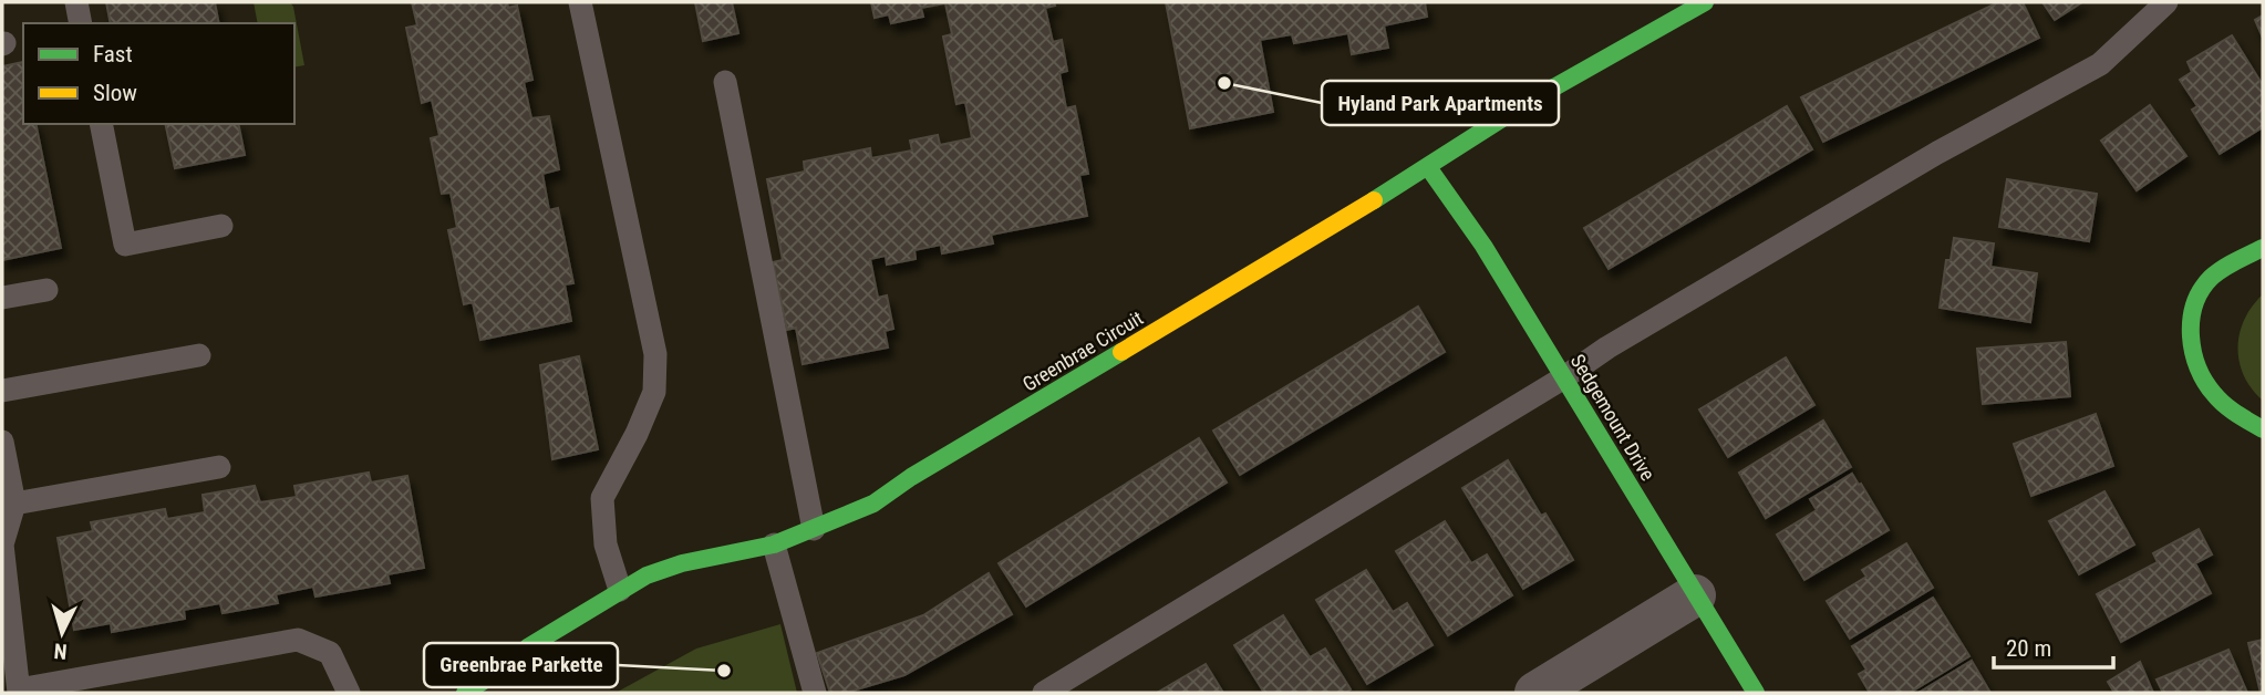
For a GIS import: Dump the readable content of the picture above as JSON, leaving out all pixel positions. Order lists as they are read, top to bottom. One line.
{"streets":{"street":["Greenbrae Circuit","Sedgemount Drive"]},"crossings":[["Greenbrae Circuit","Sedgemount Drive"]],"places":["Hyland Park Apartments","Greenbrae Parkette"],"legend":["Fast","Slow"],"scale_bar":"20 m","north":"bottom"}
